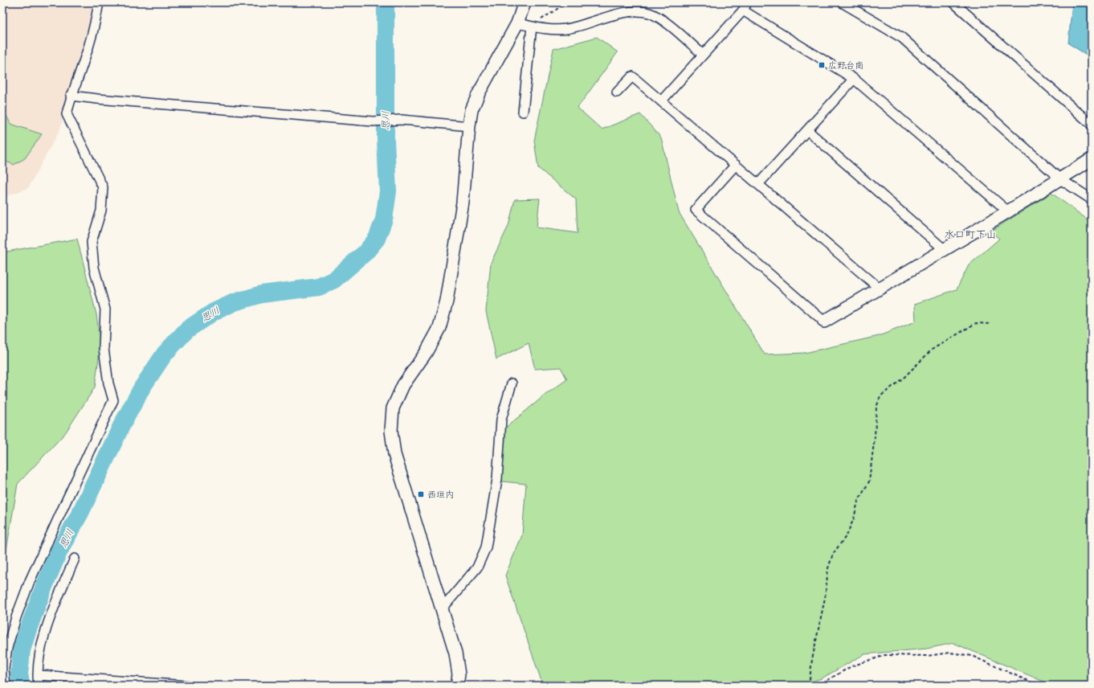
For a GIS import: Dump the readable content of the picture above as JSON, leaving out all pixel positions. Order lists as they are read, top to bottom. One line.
{"districts":["水口町下山"],"water":["思川"],"places":{"transit":["広野台南","西垣内"]}}
